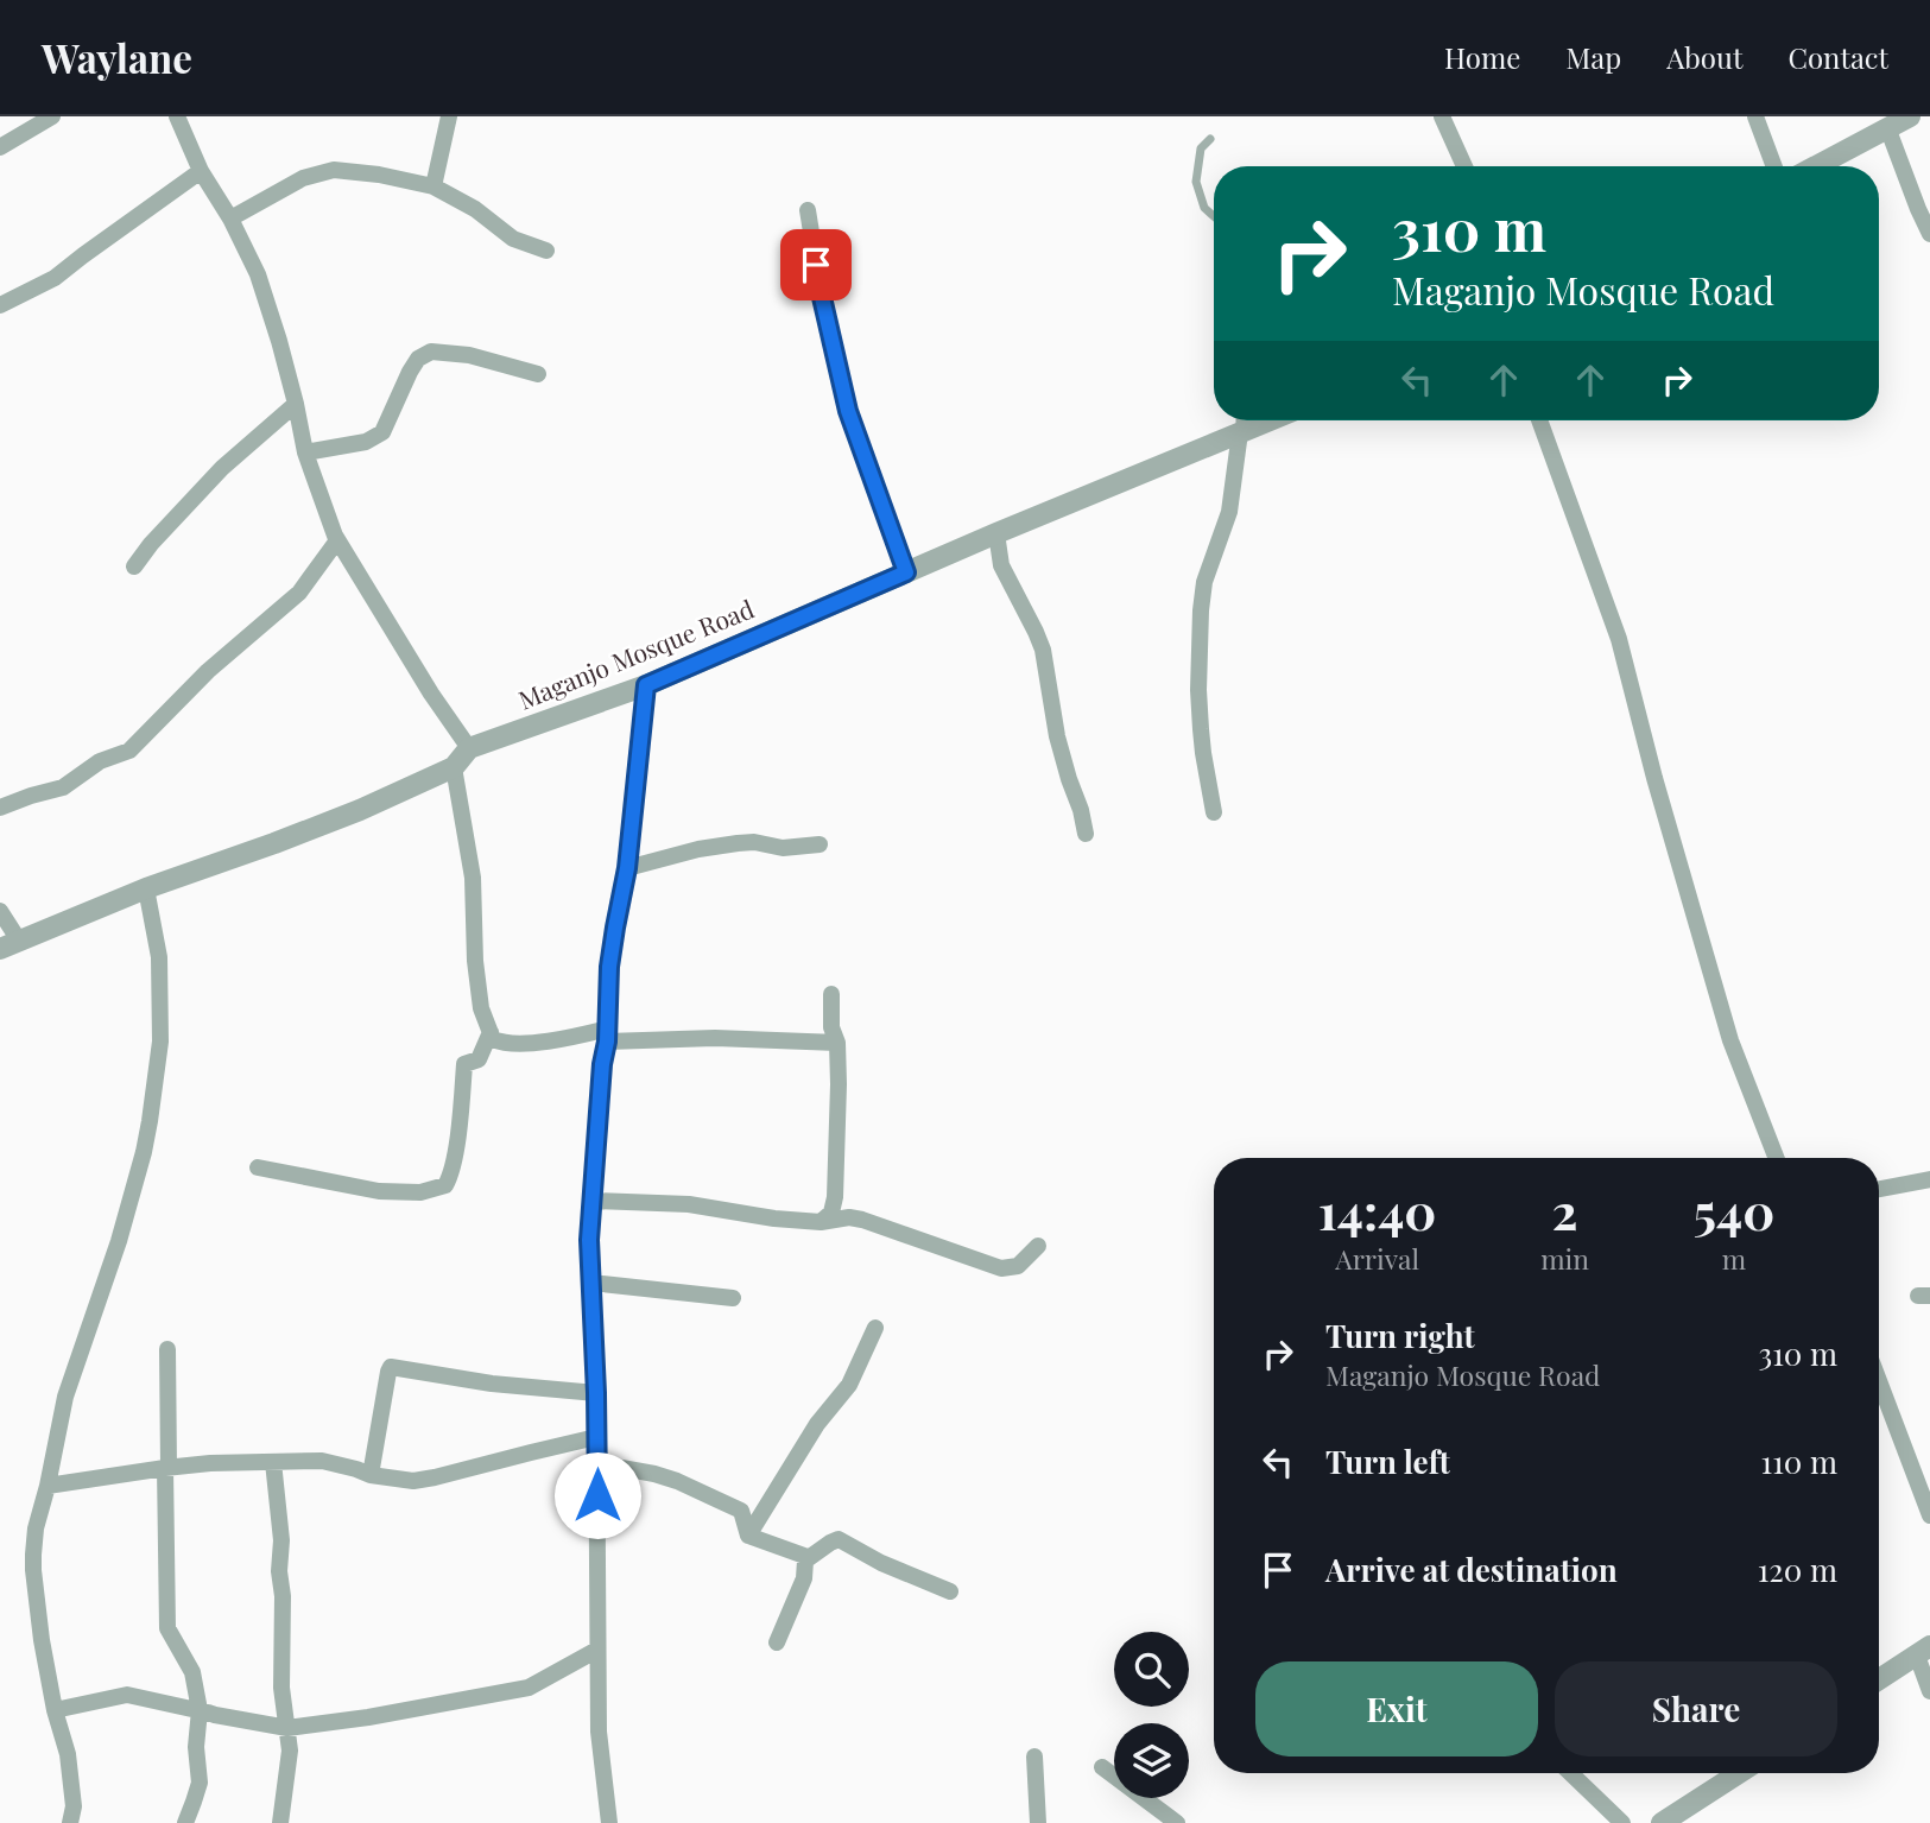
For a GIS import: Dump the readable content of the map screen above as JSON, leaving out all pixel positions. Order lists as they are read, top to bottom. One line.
{"streets":{"street":["Maganjo Mosque Road"]},"page":{"header":"Waylane","nav":["Home","Map","About","Contact"],"turn":["310 m","Maganjo Mosque Road"],"eta":["14:40","Arrival","2","min","540","m"],"list":[{"name":"Turn right","note":"Maganjo Mosque Road","value":"310 m"},{"name":"Turn left","value":"110 m"},{"name":"Arrive at destination","value":"120 m"}],"buttons":["Exit","Share"]}}
